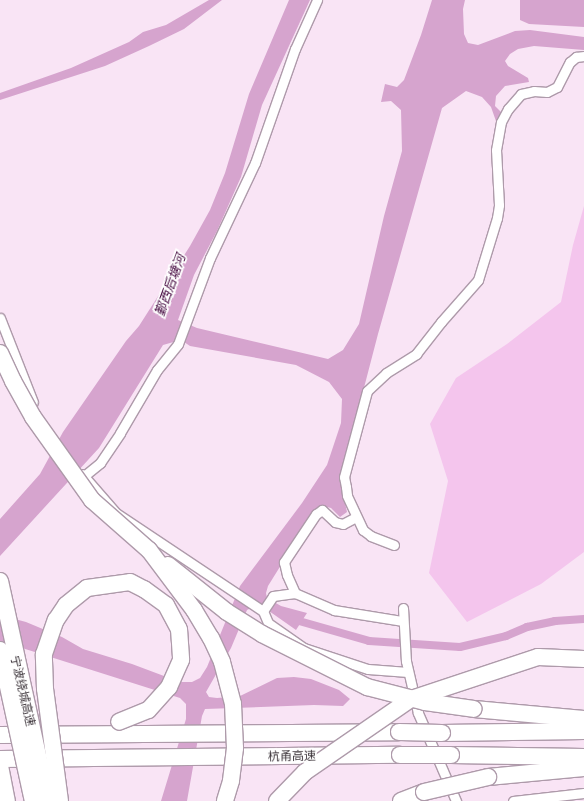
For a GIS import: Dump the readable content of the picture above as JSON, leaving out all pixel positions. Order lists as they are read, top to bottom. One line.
{"streets":{"highway":["宁波绕城高速","杭甬高速"]},"water":["鄞西后塘河"]}
